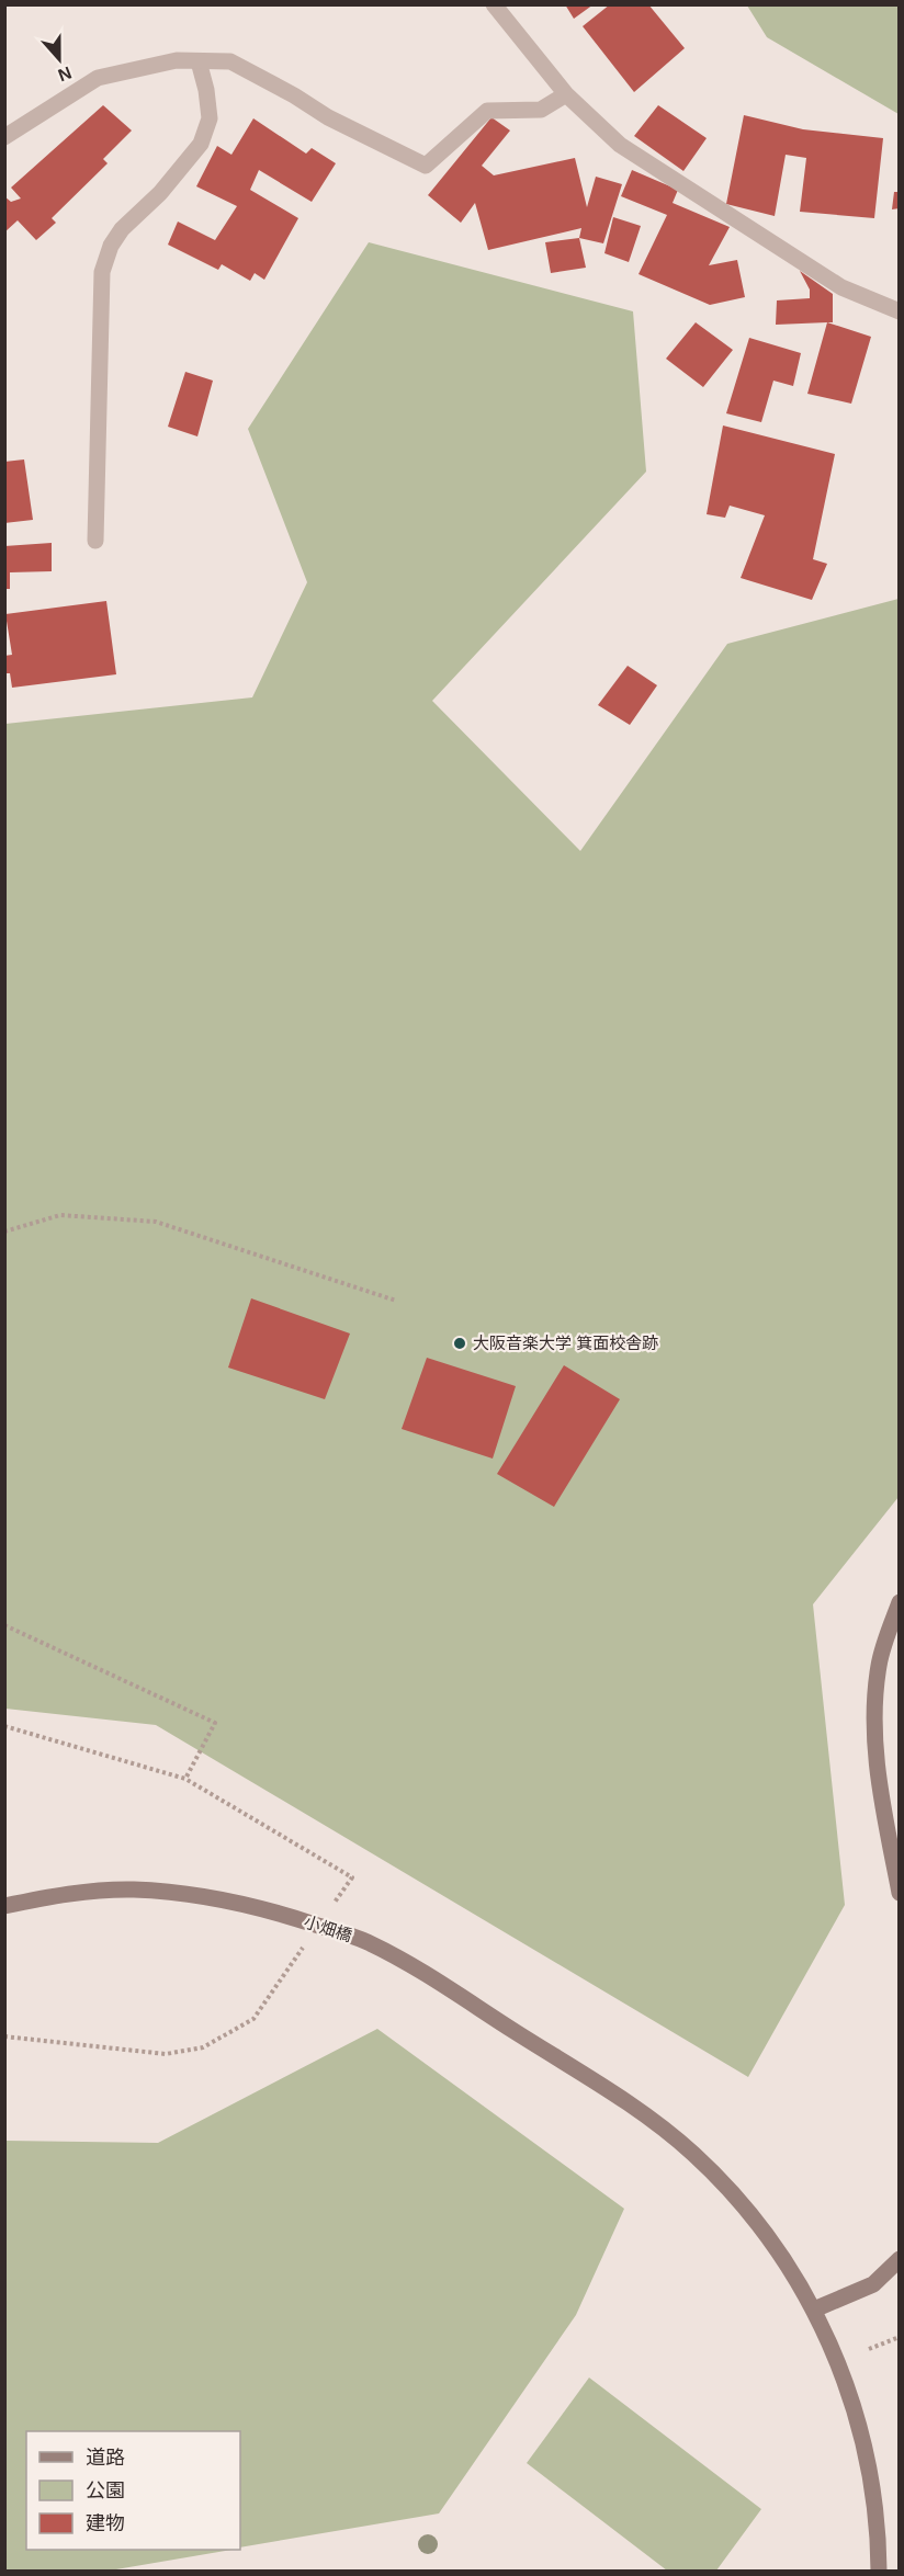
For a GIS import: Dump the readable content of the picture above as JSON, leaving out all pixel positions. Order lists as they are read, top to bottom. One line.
{"streets":{"street":["小畑橋"]},"places":["大阪音楽大学 箕面校舎跡"],"legend":["道路","公園","建物"],"north":"bottom"}
